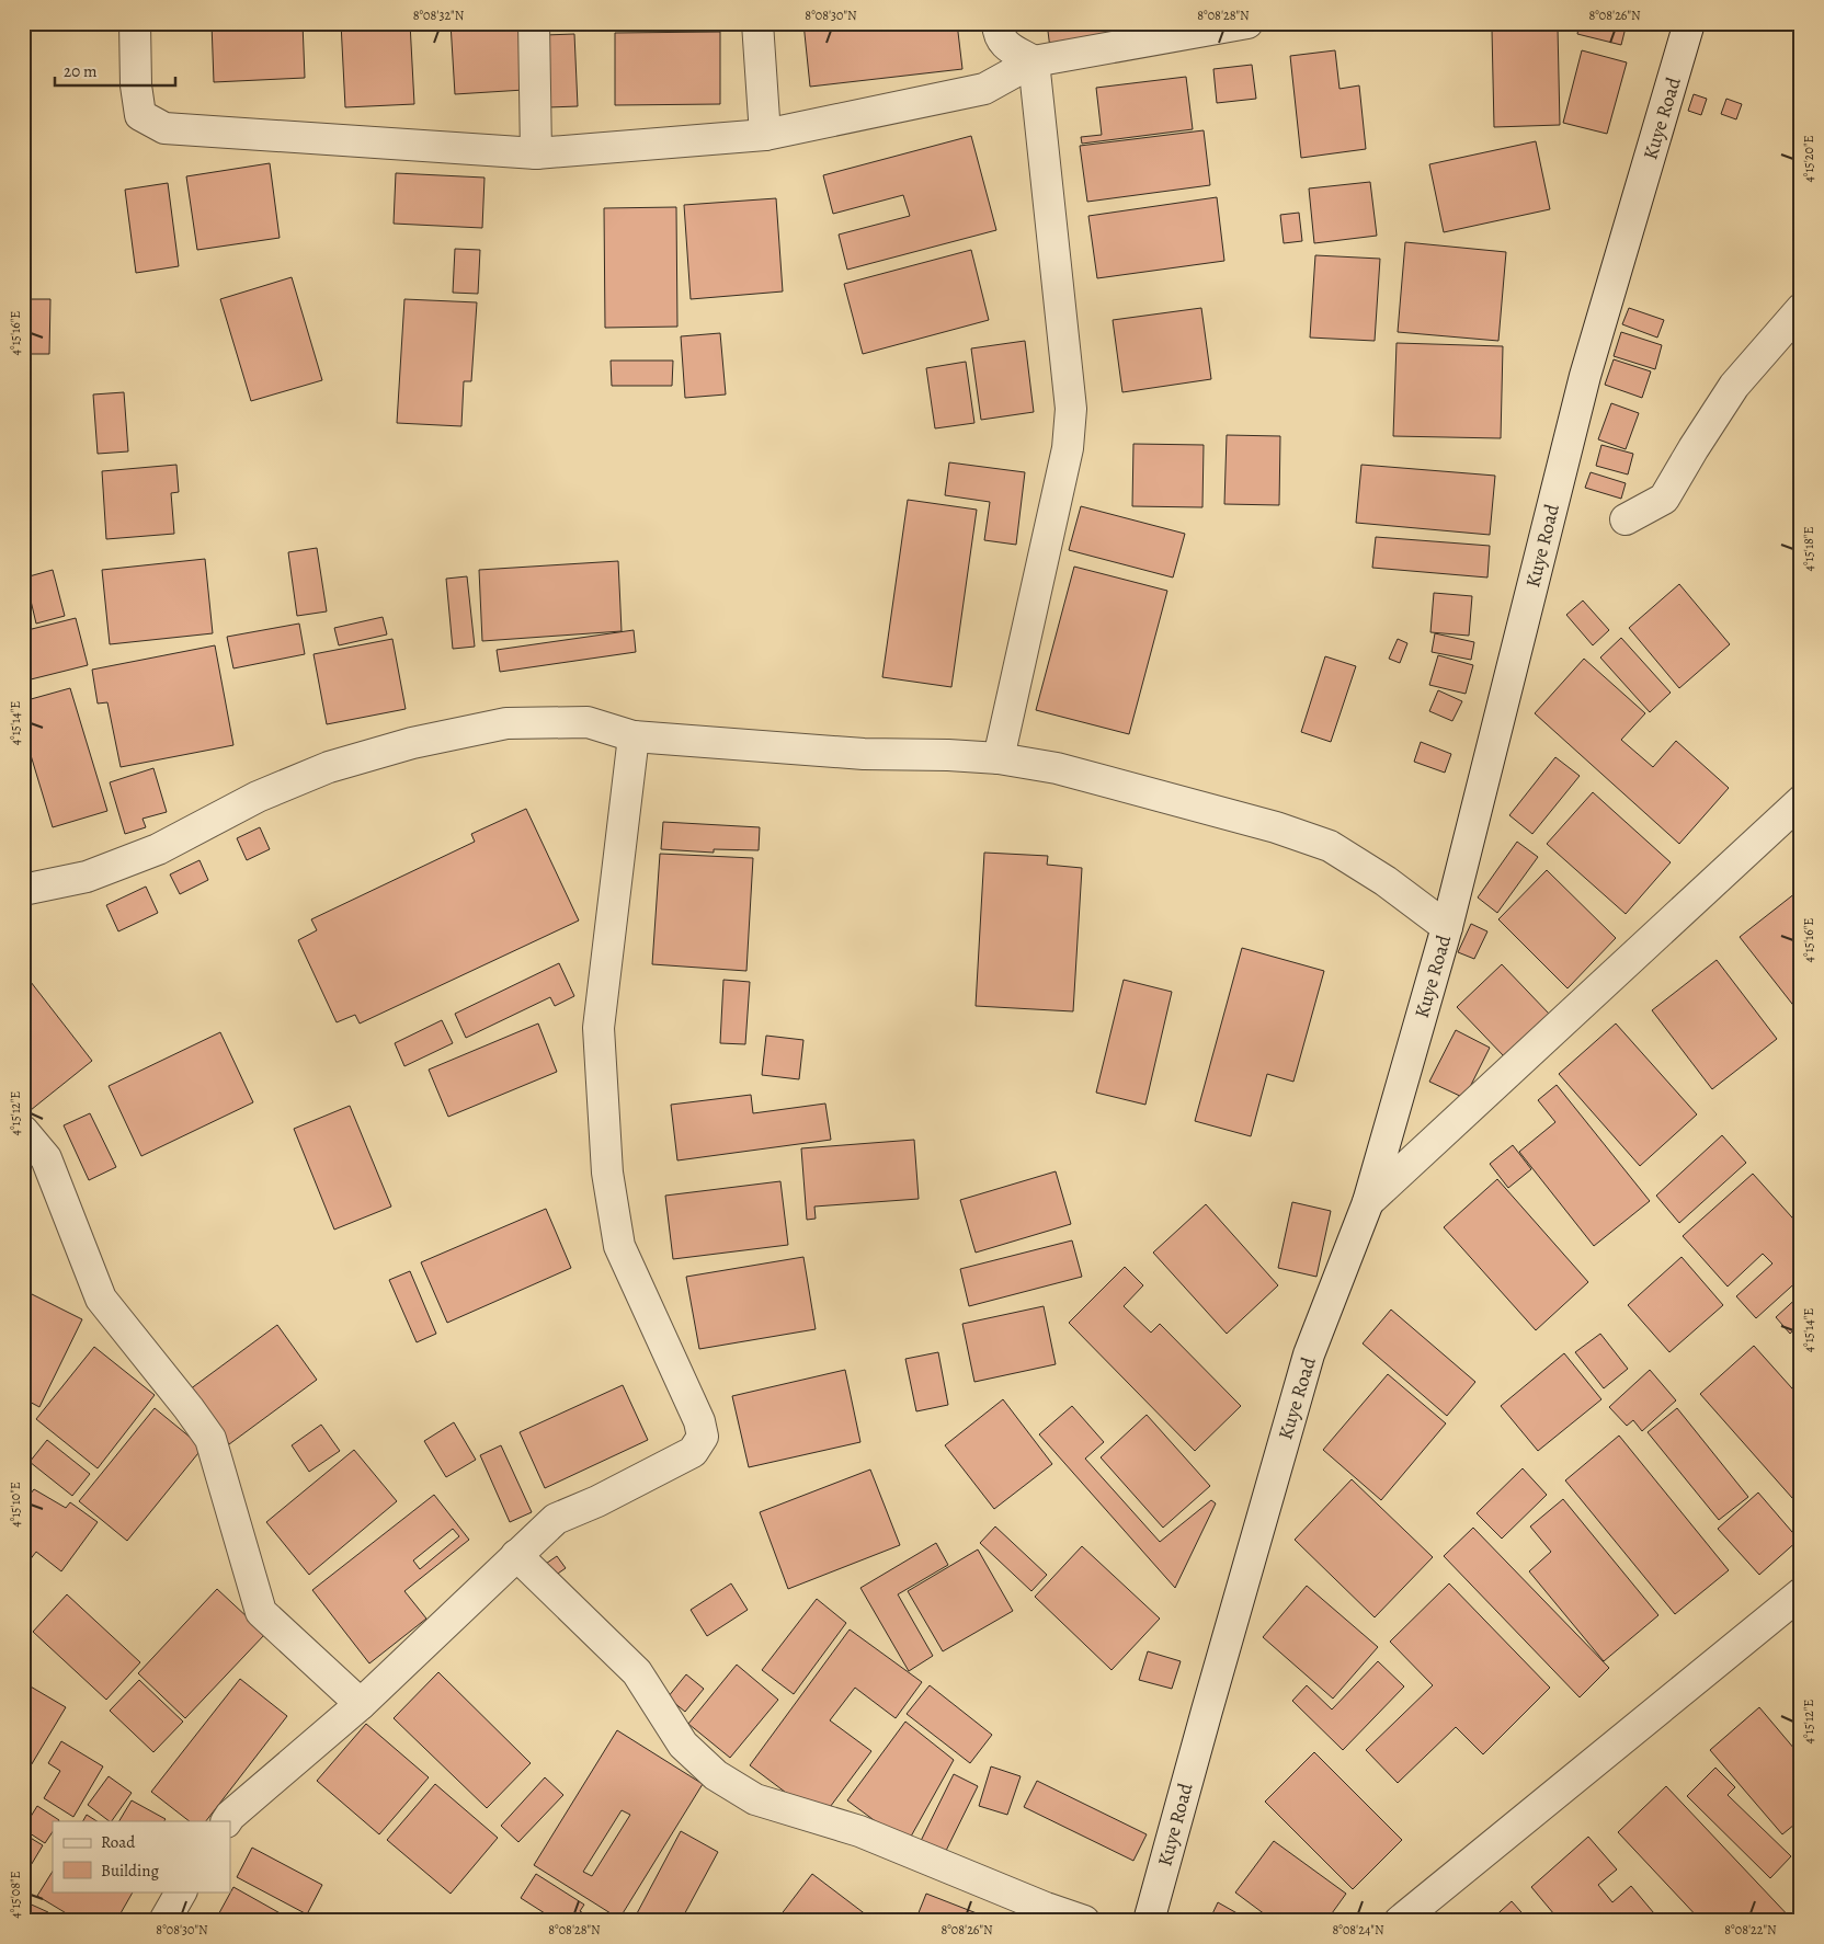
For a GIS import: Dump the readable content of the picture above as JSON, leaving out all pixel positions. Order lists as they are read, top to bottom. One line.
{"streets":{"street":["Kuye Road"]},"legend":["Road","Building"],"scale_bar":"20 m","coordinates":["8°08'32\"N","8°08'30\"N","8°08'28\"N","8°08'26\"N","4°15'20\"E","4°15'16\"E","4°15'18\"E","4°15'14\"E","4°15'12\"E","4°15'10\"E","4°15'08\"E","8°08'24\"N","8°08'22\"N"]}
